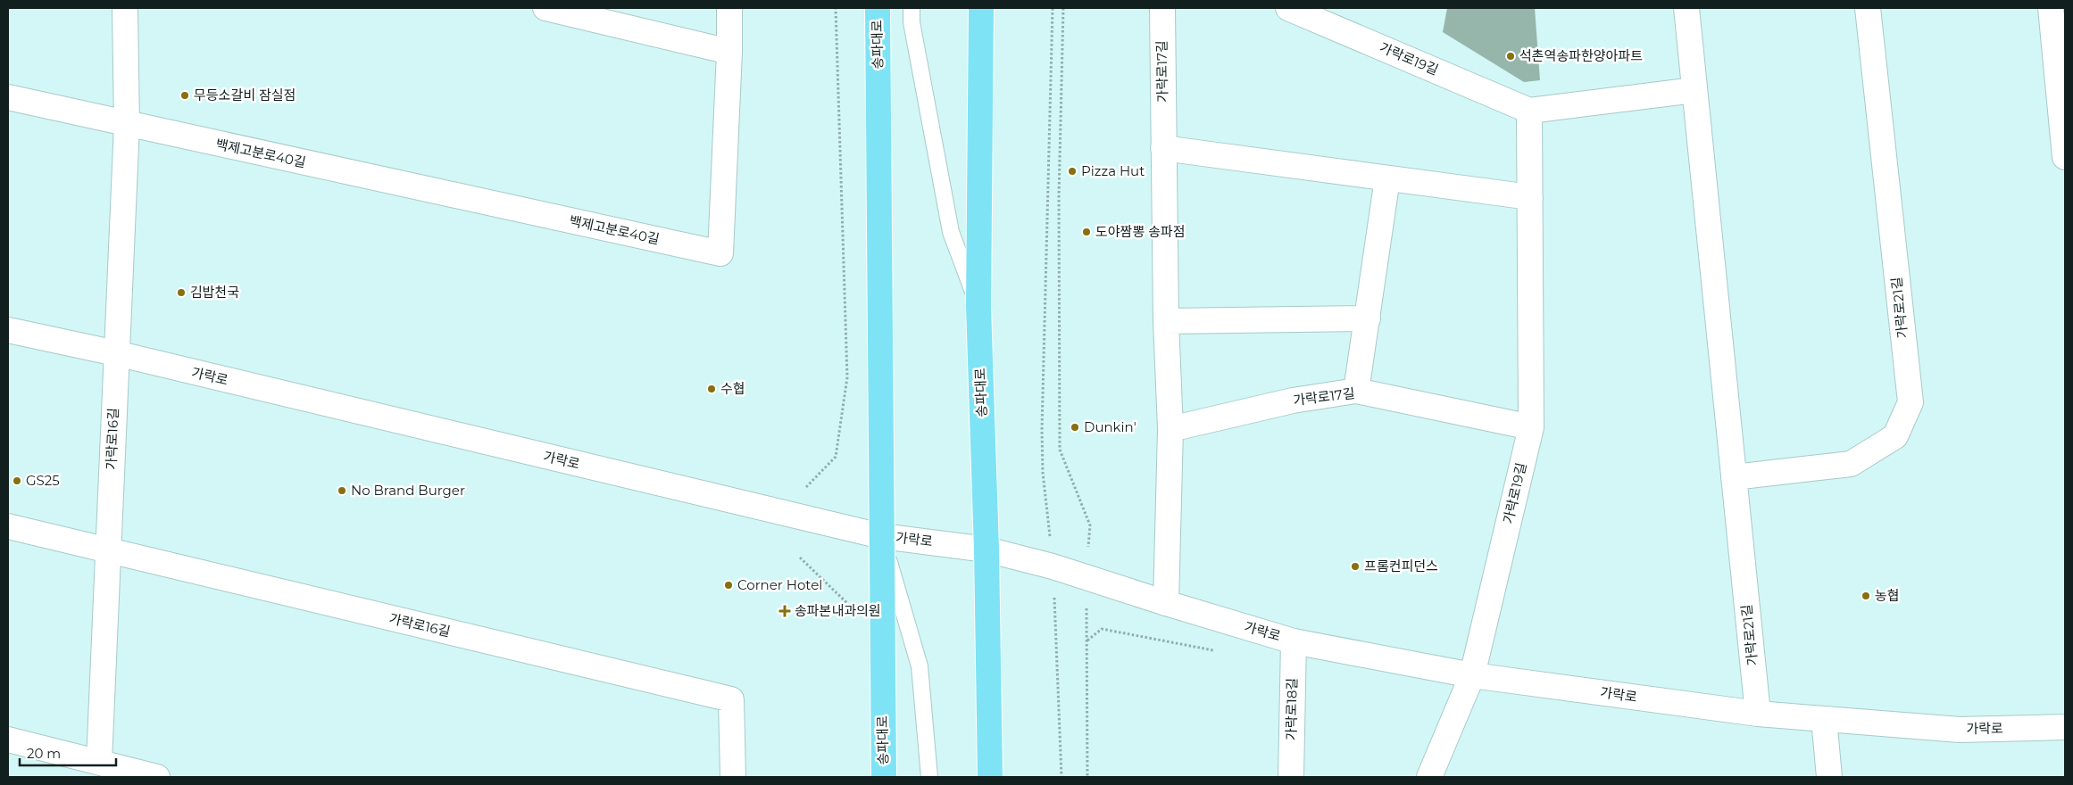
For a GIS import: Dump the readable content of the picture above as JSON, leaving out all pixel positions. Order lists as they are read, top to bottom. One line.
{"streets":{"main road":["송파대로"],"street":["가락로19길","가락로17길","백제고분로40길","가락로21길","가락로","가락로16길","가락로18길"]},"crossings":[["송파대로","가락로"],["가락로19길","가락로17길"],["가락로19길","가락로"],["가락로17길","가락로"],["가락로21길","가락로"],["가락로","가락로16길"],["가락로","가락로18길"]],"places":{"other":["석촌역송파한양아파트","무등소갈비 잠실점","Pizza Hut","도야짬뽕 송파점","김밥천국","수협","Dunkin'","GS25","No Brand Burger","프롬컨피던스","Corner Hotel","농협"],"health":["송파본내과의원"]},"scale_bar":"20 m"}
